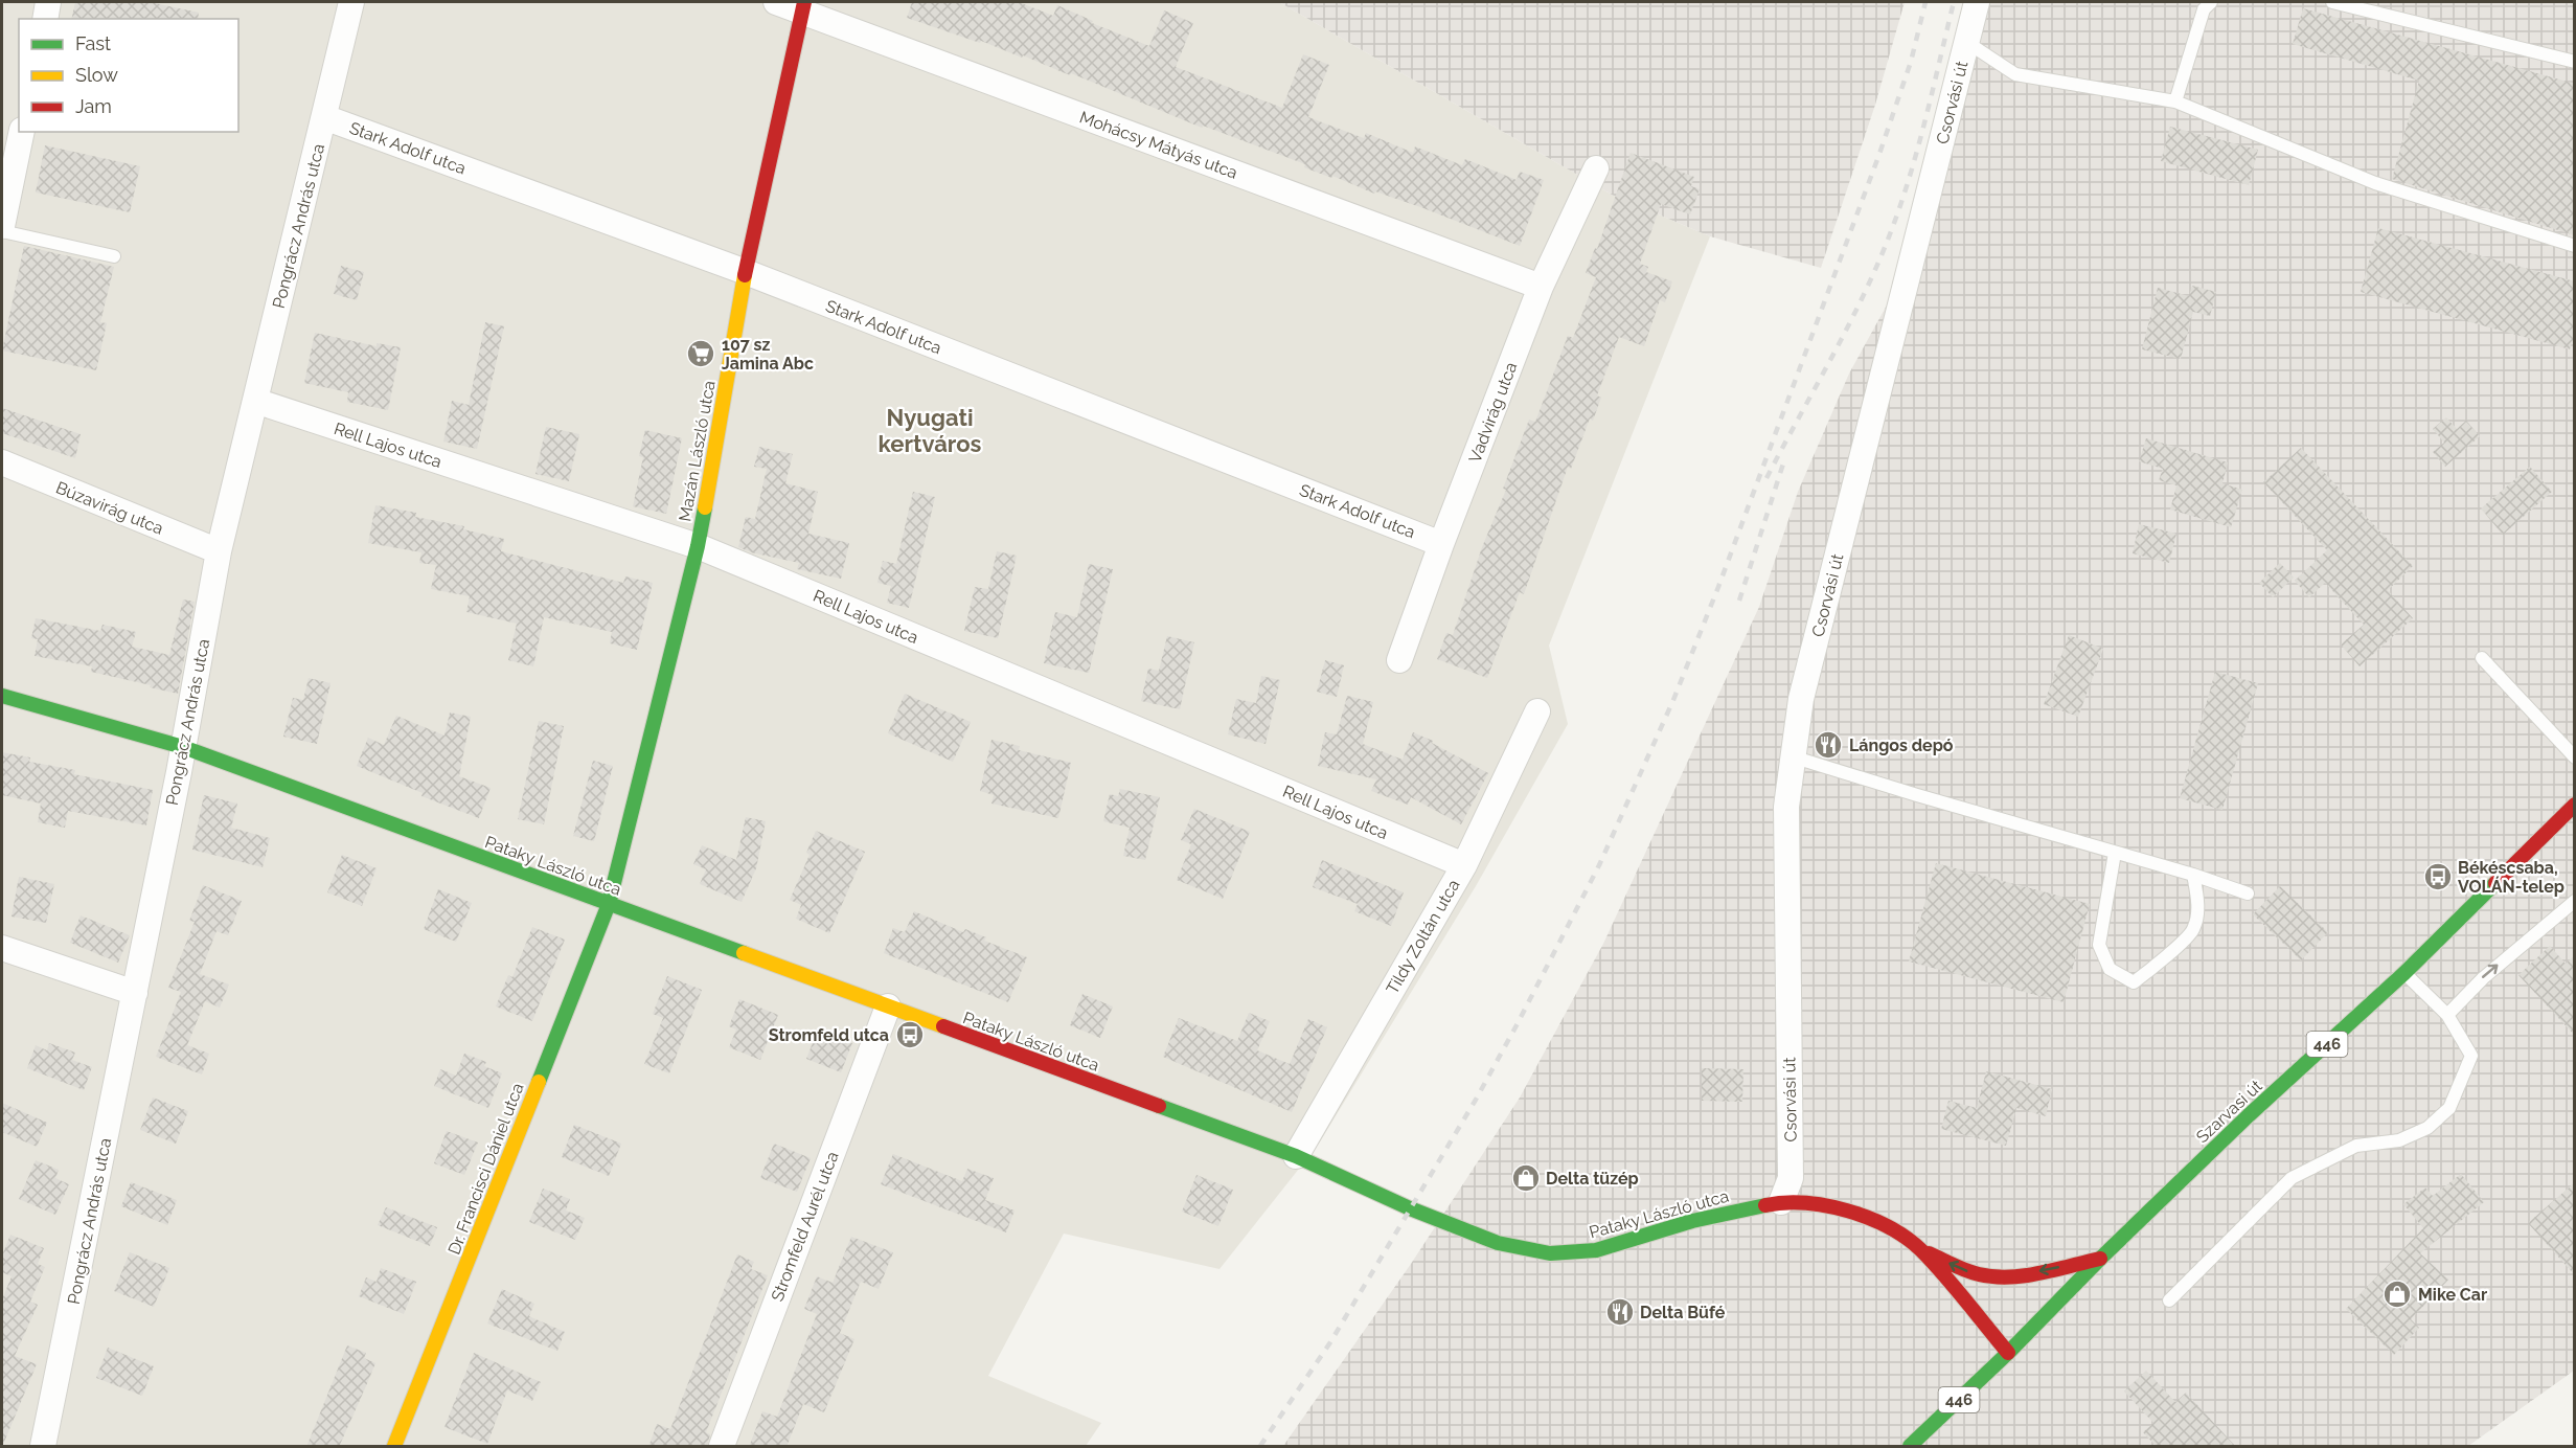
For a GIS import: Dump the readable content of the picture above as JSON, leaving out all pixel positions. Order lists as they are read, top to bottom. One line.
{"streets":{"street":["Csorvási út","Mohácsy Mátyás utca","Stark Adolf utca","Pongrácz András utca","Vadvirág utca","Rell Lajos utca","Mazán László utca","Búzavirág utca","Pataky László utca","Tildy Zoltán utca","446","Szarvasi út","Dr. Francisci Dániel utca","Stromfeld Aurél utca"]},"crossings":[["Csorvási út","Pataky László utca"],["Mohácsy Mátyás utca","Vadvirág utca"],["Mohácsy Mátyás utca","Mazán László utca"],["Stark Adolf utca","Pongrácz András utca"],["Stark Adolf utca","Vadvirág utca"],["Stark Adolf utca","Mazán László utca"],["Pongrácz András utca","Rell Lajos utca"],["Pongrácz András utca","Búzavirág utca"],["Pongrácz András utca","Pataky László utca"],["Rell Lajos utca","Mazán László utca"],["Rell Lajos utca","Tildy Zoltán utca"],["Mazán László utca","Pataky László utca"],["Mazán László utca","Dr. Francisci Dániel utca"],["Pataky László utca","Tildy Zoltán utca"],["Pataky László utca","Szarvasi út"],["Pataky László utca","Dr. Francisci Dániel utca"],["Pataky László utca","Stromfeld Aurél utca"]],"districts":["Nyugati kertváros"],"places":{"supermarket":["107 sz Jamina Abc"],"restaurant":["Lángos depó","Delta Büfé"],"bus stop":["Békéscsaba, VOLÁN-telep","Stromfeld utca"],"shop":["Delta tüzép","Mike Car"]},"legend":["Fast","Slow","Jam"]}
